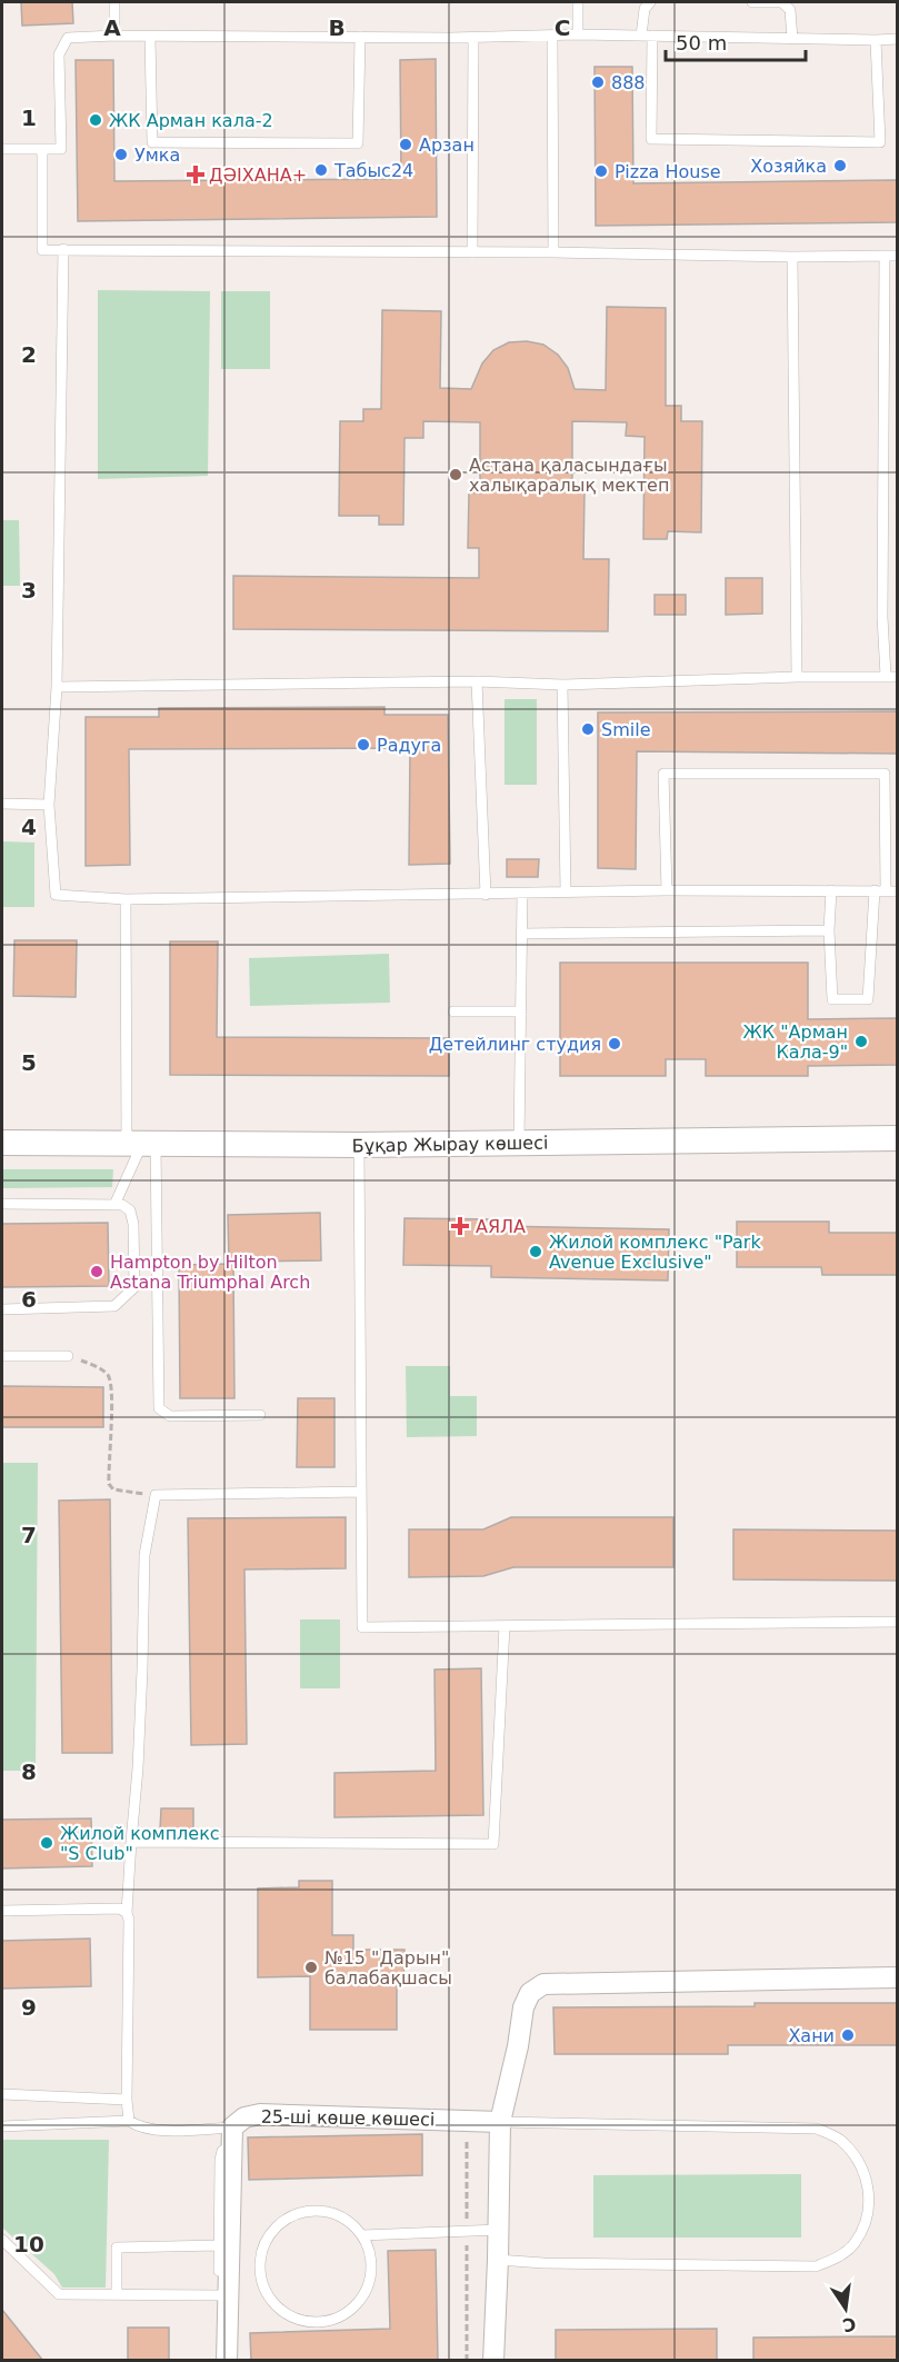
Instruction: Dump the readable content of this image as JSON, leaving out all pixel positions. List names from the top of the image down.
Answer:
{
  "streets": {
    "street": ["Бұқар Жырау көшесі", "25-ші көше көшесі"]
  },
  "places": {
    "other": [
      "888",
      "ЖК Арман кала-2",
      "Арзан",
      "Умка",
      "Хозяйка",
      "Табыс24",
      "Pizza House",
      "Астана қаласындағы халықаралық мектеп",
      "Smile",
      "Радуга",
      "ЖК \"Арман Кала-9\"",
      "Детейлинг студия",
      "Жилой комплекс \"Park Avenue Exclusive\"",
      "Hampton by Hilton Astana Triumphal Arch",
      "Жилой комплекс \"S Club\"",
      "№15 \"Дарын\" балабақшасы",
      "Хани"
    ],
    "health": ["ДӘІХАНА+", "АЯЛА"]
  },
  "scale_bar": "50 m",
  "north": "bottom",
  "grid": {
    "columns": ["A", "B", "C"],
    "rows": [
      "1",
      "2",
      "3",
      "4",
      "5",
      "6",
      "7",
      "8",
      "9",
      "10"
    ]
  }
}
